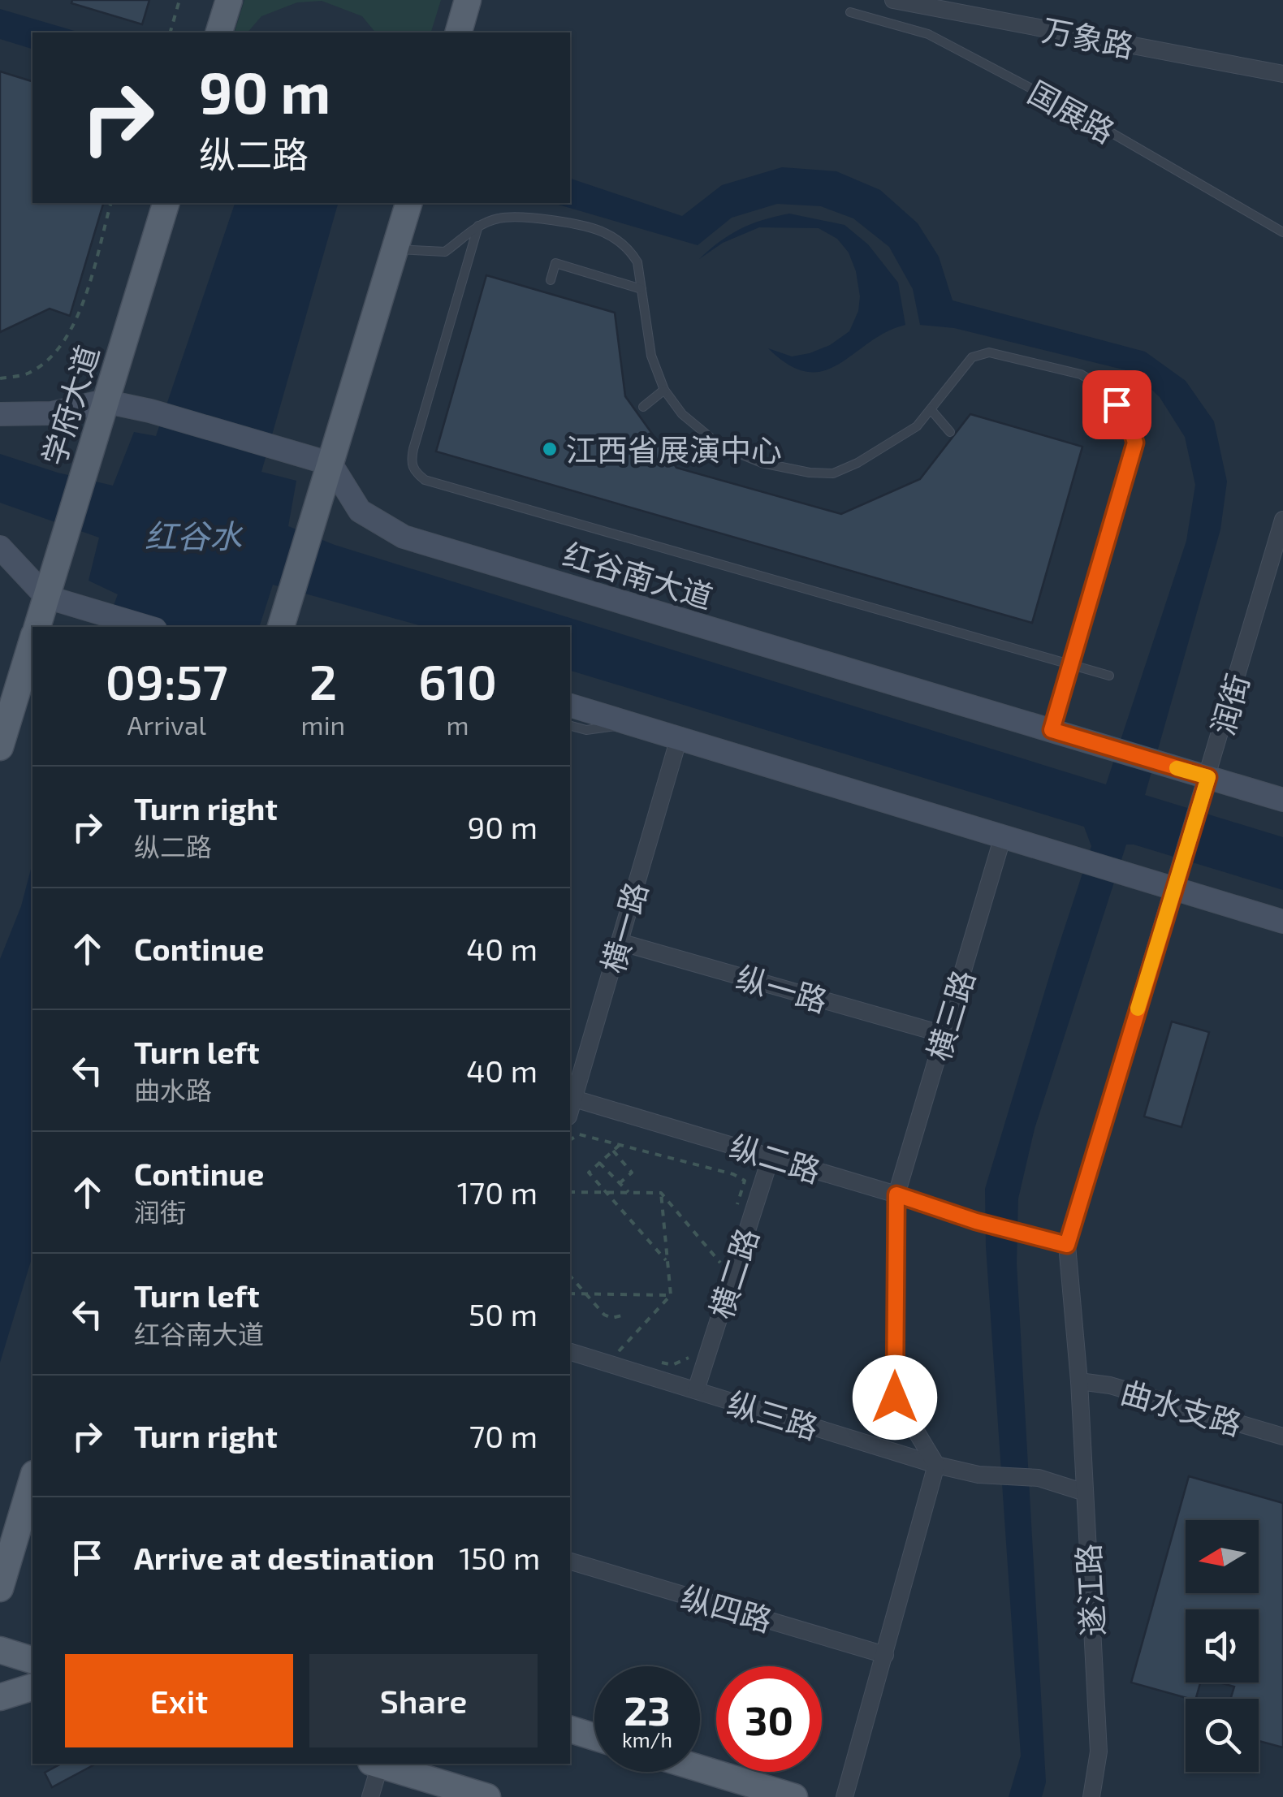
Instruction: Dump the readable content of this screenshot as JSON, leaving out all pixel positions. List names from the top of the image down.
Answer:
{
  "streets": {
    "main road": ["学府大道", "红谷南大道"],
    "street": [
      "万象路",
      "润街",
      "横一路",
      "纵一路",
      "横三路",
      "纵二路",
      "横二路",
      "曲水支路",
      "纵三路",
      "遂江路",
      "纵四路"
    ],
    "lane": ["国展路"]
  },
  "crossings": [
    ["红谷南大道", "润街"],
    ["润街", "纵二路"],
    ["润街", "遂江路"],
    ["横一路", "纵一路"],
    ["横一路", "纵二路"],
    ["纵一路", "横三路"],
    ["横三路", "纵二路"],
    ["横三路", "纵三路"],
    ["纵二路", "横二路"],
    ["纵二路", "遂江路"],
    ["横二路", "纵三路"],
    ["曲水支路", "遂江路"],
    ["纵三路", "遂江路"]
  ],
  "water": ["红谷水"],
  "places": ["江西省展演中心"],
  "north": "left",
  "page": {
    "turn": ["90 m", "纵二路"],
    "eta": [
      "09:57",
      "Arrival",
      "2",
      "min",
      "610",
      "m"
    ],
    "list": [
      {
        "name": "Turn right",
        "note": "纵二路",
        "value": "90 m"
      },
      {
        "name": "Continue",
        "value": "40 m"
      },
      {
        "name": "Turn left",
        "note": "曲水路",
        "value": "40 m"
      },
      {
        "name": "Continue",
        "note": "润街",
        "value": "170 m"
      },
      {
        "name": "Turn left",
        "note": "红谷南大道",
        "value": "50 m"
      },
      {
        "name": "Turn right",
        "value": "70 m"
      },
      {
        "name": "Arrive at destination",
        "value": "150 m"
      }
    ],
    "buttons": ["Exit", "Share"],
    "speed": "23 km/h",
    "limit": "30"
  }
}
